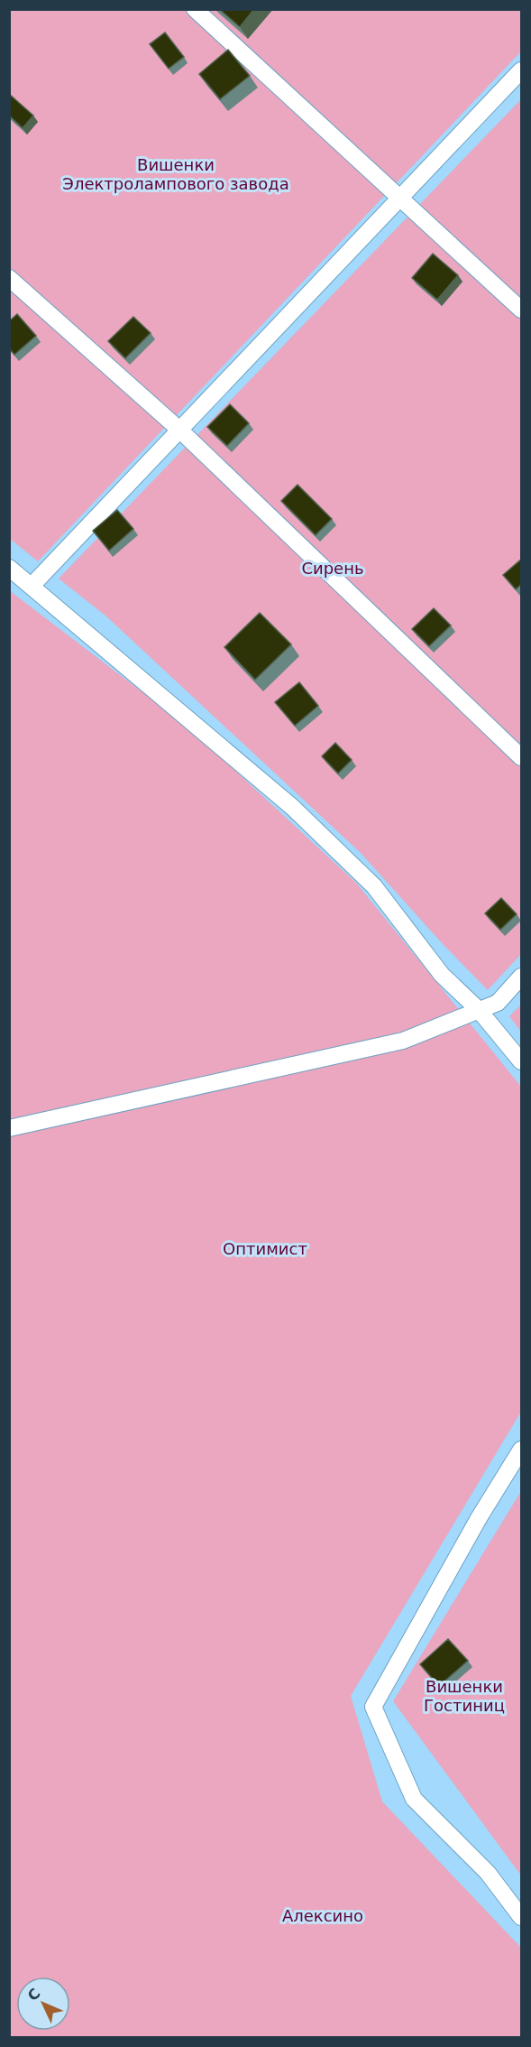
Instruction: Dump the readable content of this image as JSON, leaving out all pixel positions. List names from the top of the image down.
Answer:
{
  "parks": [
    "Вишенки Электролампового завода",
    "Сирень",
    "Оптимист",
    "Вишенки Гостиниц",
    "Алексино"
  ],
  "north": "top left"
}
